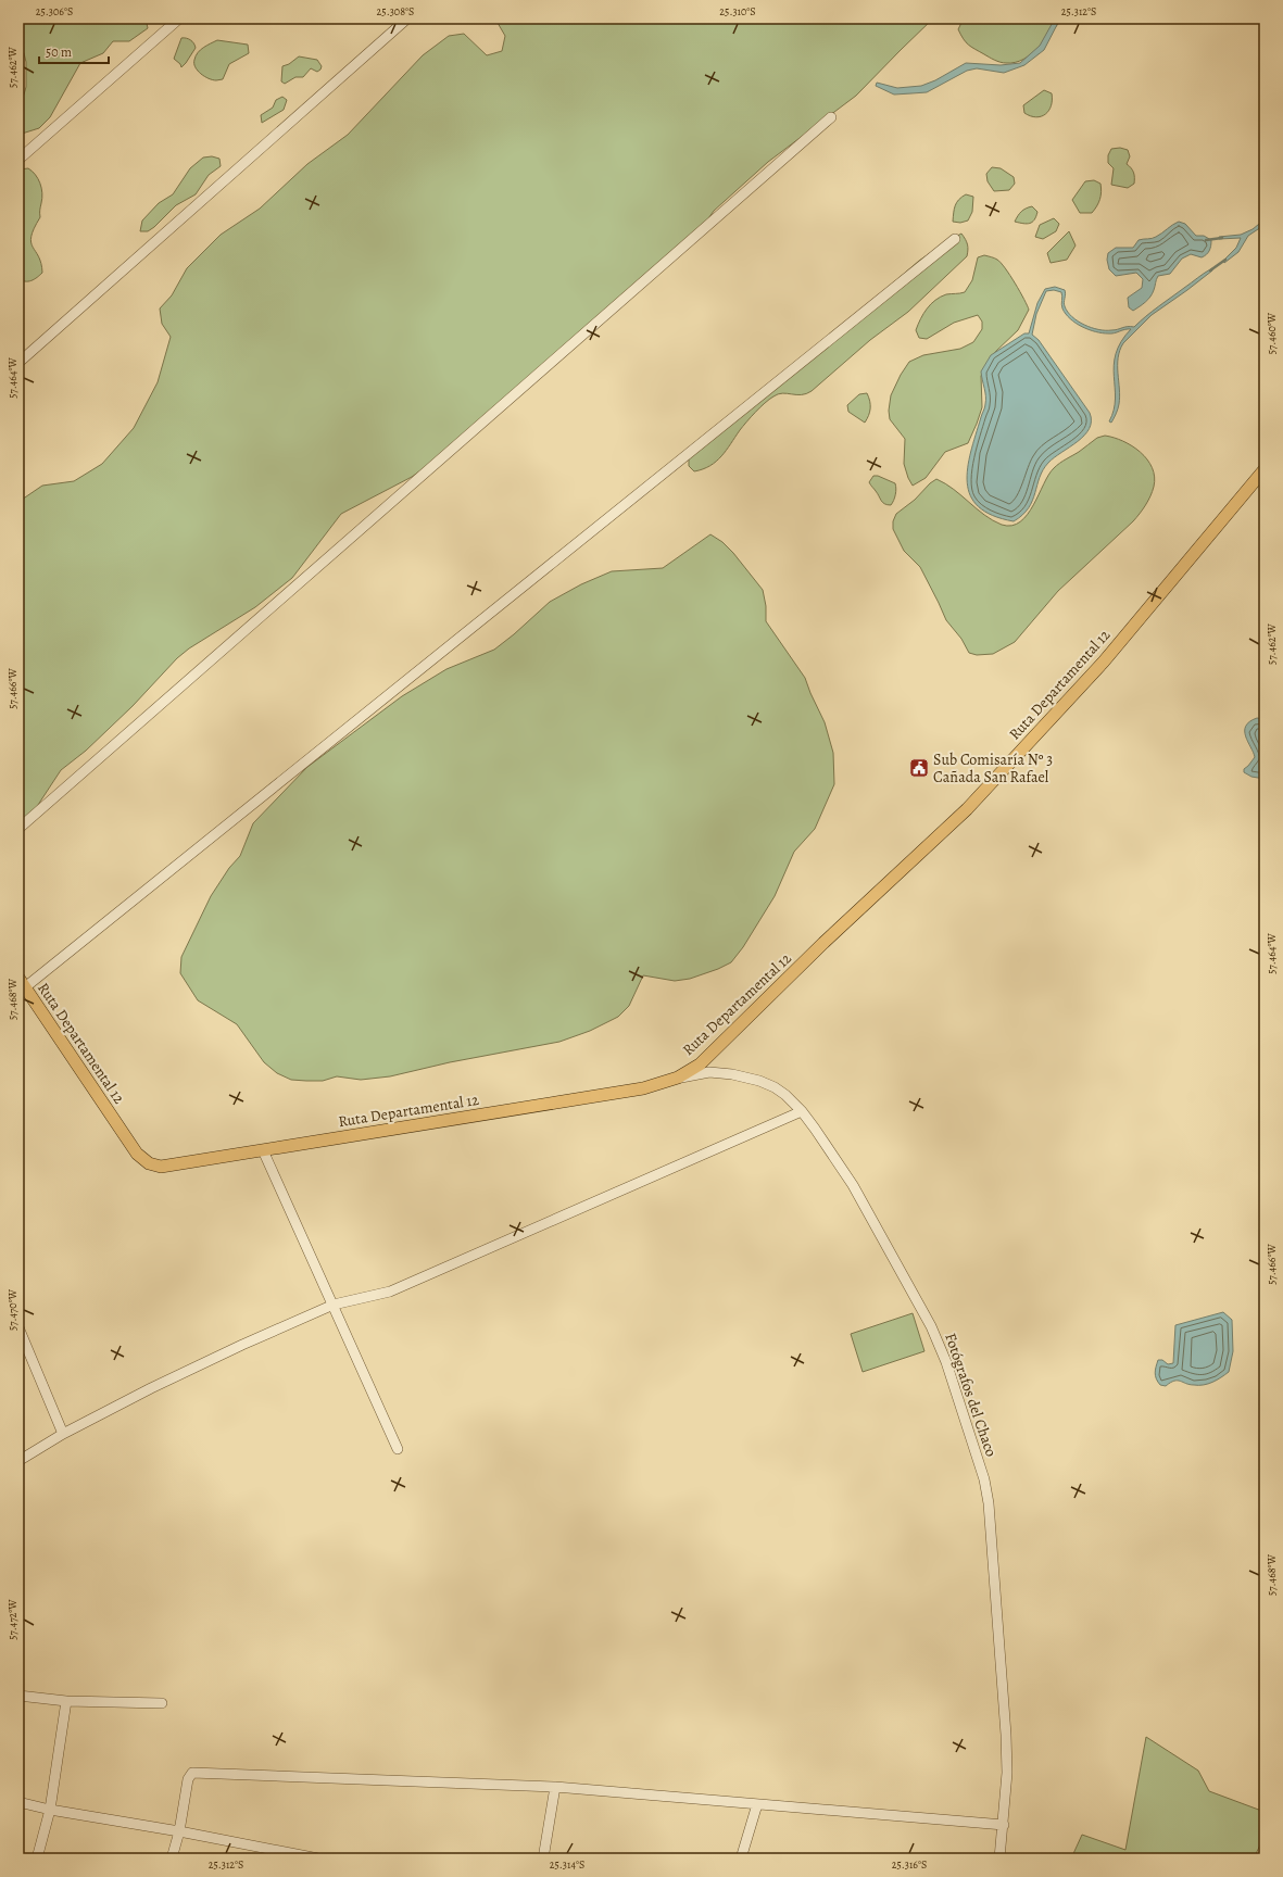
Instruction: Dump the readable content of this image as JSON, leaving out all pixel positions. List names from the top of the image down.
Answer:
{
  "streets": {
    "main road": ["Ruta Departamental 12"],
    "street": ["Fotógrafos del Chaco"]
  },
  "crossings": [
    ["Ruta Departamental 12", "Fotógrafos del Chaco"]
  ],
  "places": {
    "public building": ["Sub Comisaría Nº 3 Cañada San Rafael"]
  },
  "scale_bar": "50 m",
  "coordinates": [
    "25.306°S",
    "25.308°S",
    "25.310°S",
    "25.312°S",
    "57.462°W",
    "57.460°W",
    "57.464°W",
    "57.466°W",
    "57.468°W",
    "57.470°W",
    "57.472°W",
    "25.314°S",
    "25.316°S"
  ]
}
